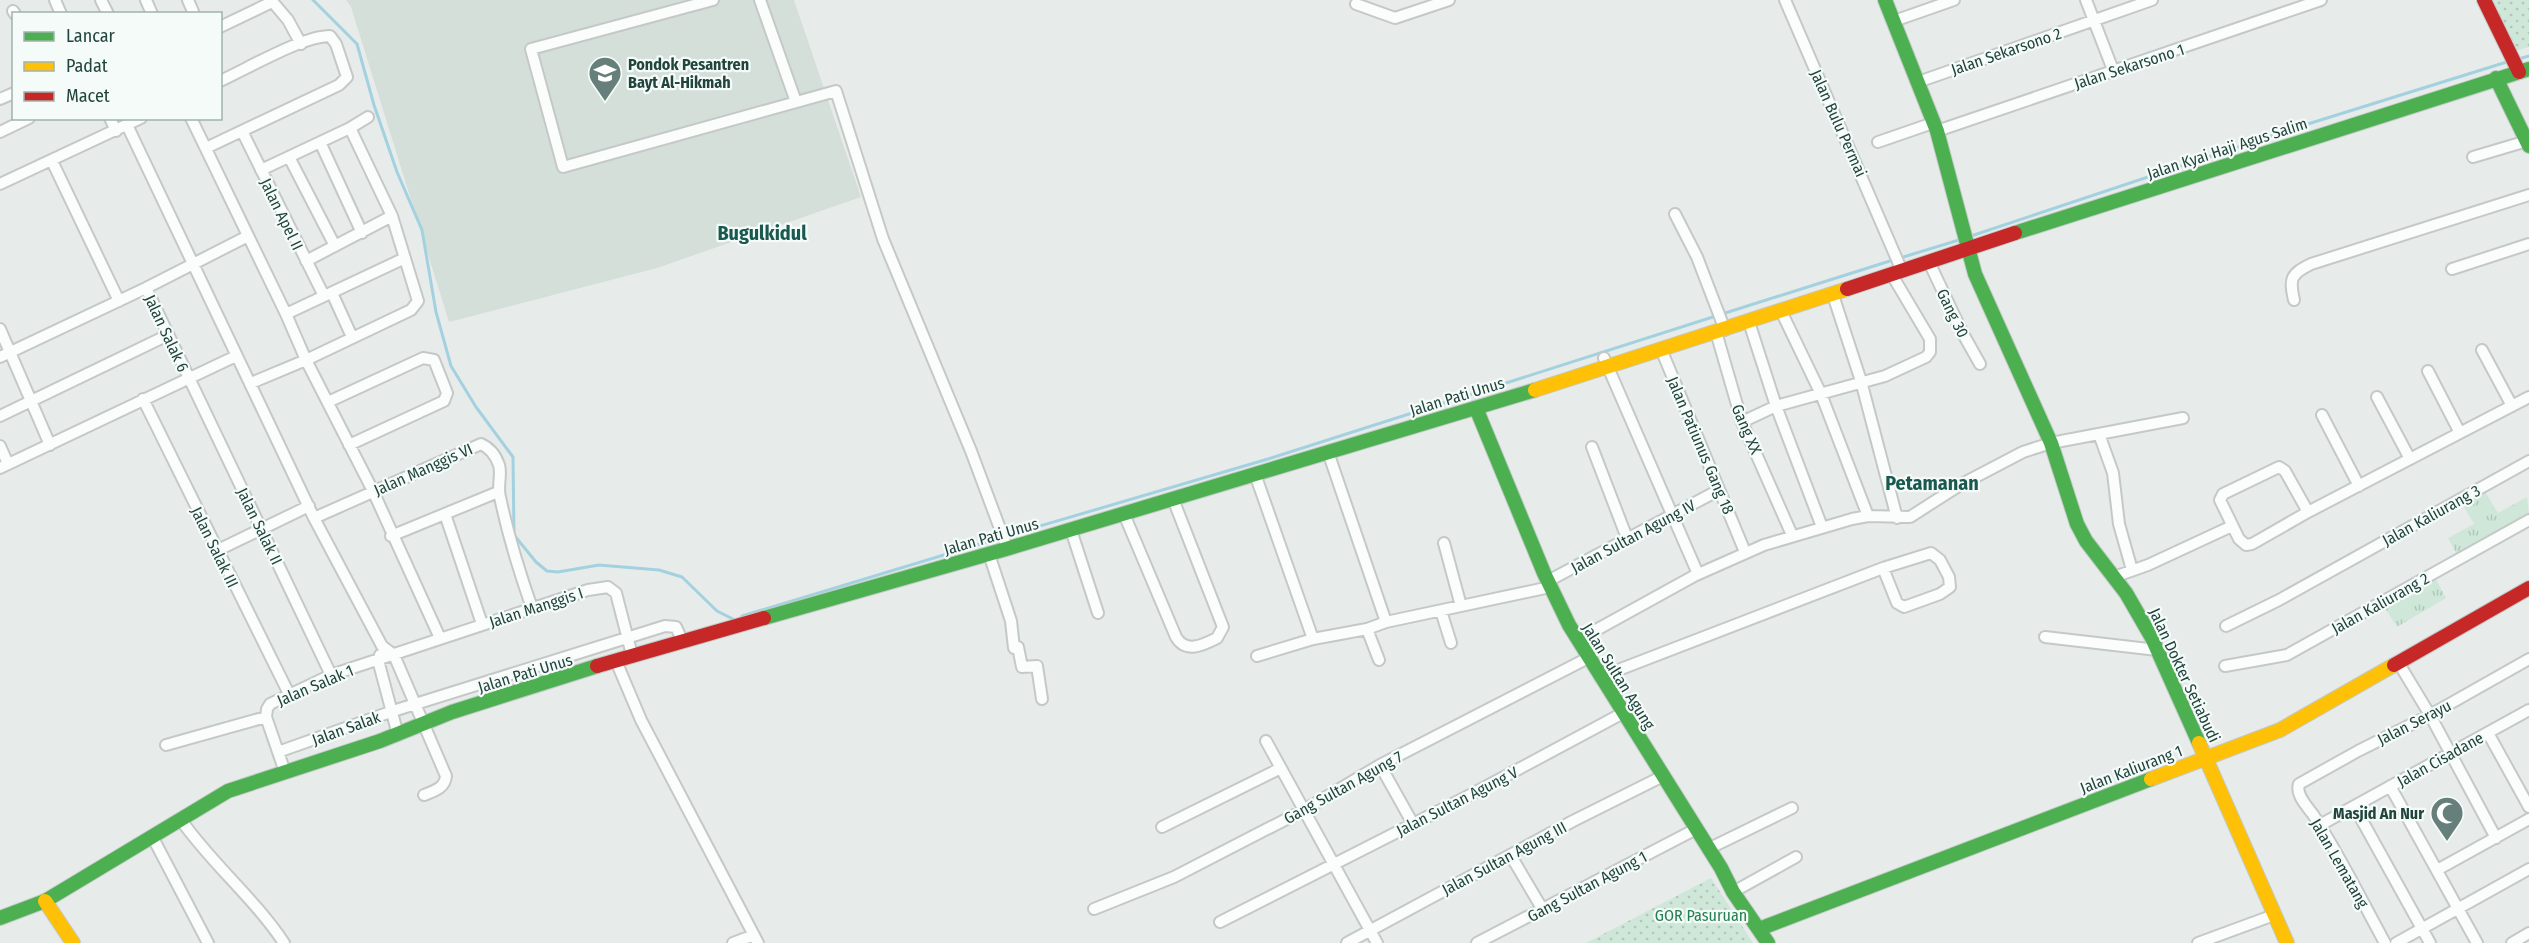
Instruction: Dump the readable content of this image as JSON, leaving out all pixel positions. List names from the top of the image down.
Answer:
{
  "streets": {
    "main road": [
      "Jalan Kyai Haji Agus Salim",
      "Jalan Pati Unus",
      "Jalan Dokter Setiabudi",
      "Jalan Sultan Agung",
      "Jalan Kaliurang 1"
    ],
    "street": [
      "Jalan Sekarsono 2",
      "Jalan Sekarsono 1",
      "Jalan Bulu Permai",
      "Jalan Apel II",
      "Gang 30",
      "Jalan Salak 6",
      "Gang XX",
      "Jalan Patiunus Gang 18",
      "Jalan Manggis VI",
      "Jalan Kaliurang 3",
      "Jalan Salak II",
      "Jalan Sultan Agung IV",
      "Jalan Salak III",
      "Jalan Kaliurang 2",
      "Jalan Manggis I",
      "Jalan Salak 1",
      "Jalan Serayu",
      "Jalan Salak",
      "Jalan Cisadane",
      "Gang Sultan Agung 7",
      "Jalan Sultan Agung V",
      "Jalan Sultan Agung III",
      "Jalan Lematang",
      "Gang Sultan Agung 1"
    ]
  },
  "crossings": [
    ["Jalan Sekarsono 2", "Jalan Dokter Setiabudi"],
    ["Jalan Sekarsono 1", "Jalan Dokter Setiabudi"],
    ["Jalan Bulu Permai", "Jalan Pati Unus"],
    ["Jalan Kyai Haji Agus Salim", "Jalan Pati Unus"],
    ["Jalan Kyai Haji Agus Salim", "Jalan Dokter Setiabudi"],
    ["Gang 30", "Jalan Pati Unus"],
    ["Jalan Salak 6", "Jalan Salak II"],
    ["Jalan Pati Unus", "Gang XX"],
    ["Jalan Pati Unus", "Jalan Patiunus Gang 18"],
    ["Jalan Pati Unus", "Jalan Manggis I"],
    ["Jalan Pati Unus", "Jalan Dokter Setiabudi"],
    ["Jalan Pati Unus", "Jalan Sultan Agung"],
    ["Jalan Pati Unus", "Jalan Salak 1"],
    ["Jalan Pati Unus", "Jalan Salak"],
    ["Jalan Patiunus Gang 18", "Jalan Sultan Agung IV"],
    ["Jalan Salak II", "Jalan Salak 1"],
    ["Jalan Sultan Agung IV", "Jalan Sultan Agung"],
    ["Jalan Salak III", "Jalan Salak 1"],
    ["Jalan Manggis I", "Jalan Salak 1"],
    ["Jalan Manggis I", "Jalan Salak"],
    ["Jalan Dokter Setiabudi", "Jalan Kaliurang 1"],
    ["Jalan Sultan Agung", "Jalan Kaliurang 1"],
    ["Jalan Sultan Agung", "Gang Sultan Agung 7"],
    ["Jalan Sultan Agung", "Jalan Sultan Agung V"],
    ["Jalan Sultan Agung", "Jalan Sultan Agung III"],
    ["Jalan Sultan Agung", "Gang Sultan Agung 1"],
    ["Jalan Salak 1", "Jalan Salak"],
    ["Jalan Serayu", "Jalan Lematang"],
    ["Jalan Cisadane", "Jalan Lematang"]
  ],
  "districts": ["Bugulkidul", "Petamanan"],
  "parks": ["GOR Pasuruan"],
  "places": {
    "school or university": ["Pondok Pesantren Bayt Al-Hikmah"],
    "mosque": ["Masjid An Nur"]
  },
  "legend": ["Lancar", "Padat", "Macet"]
}
